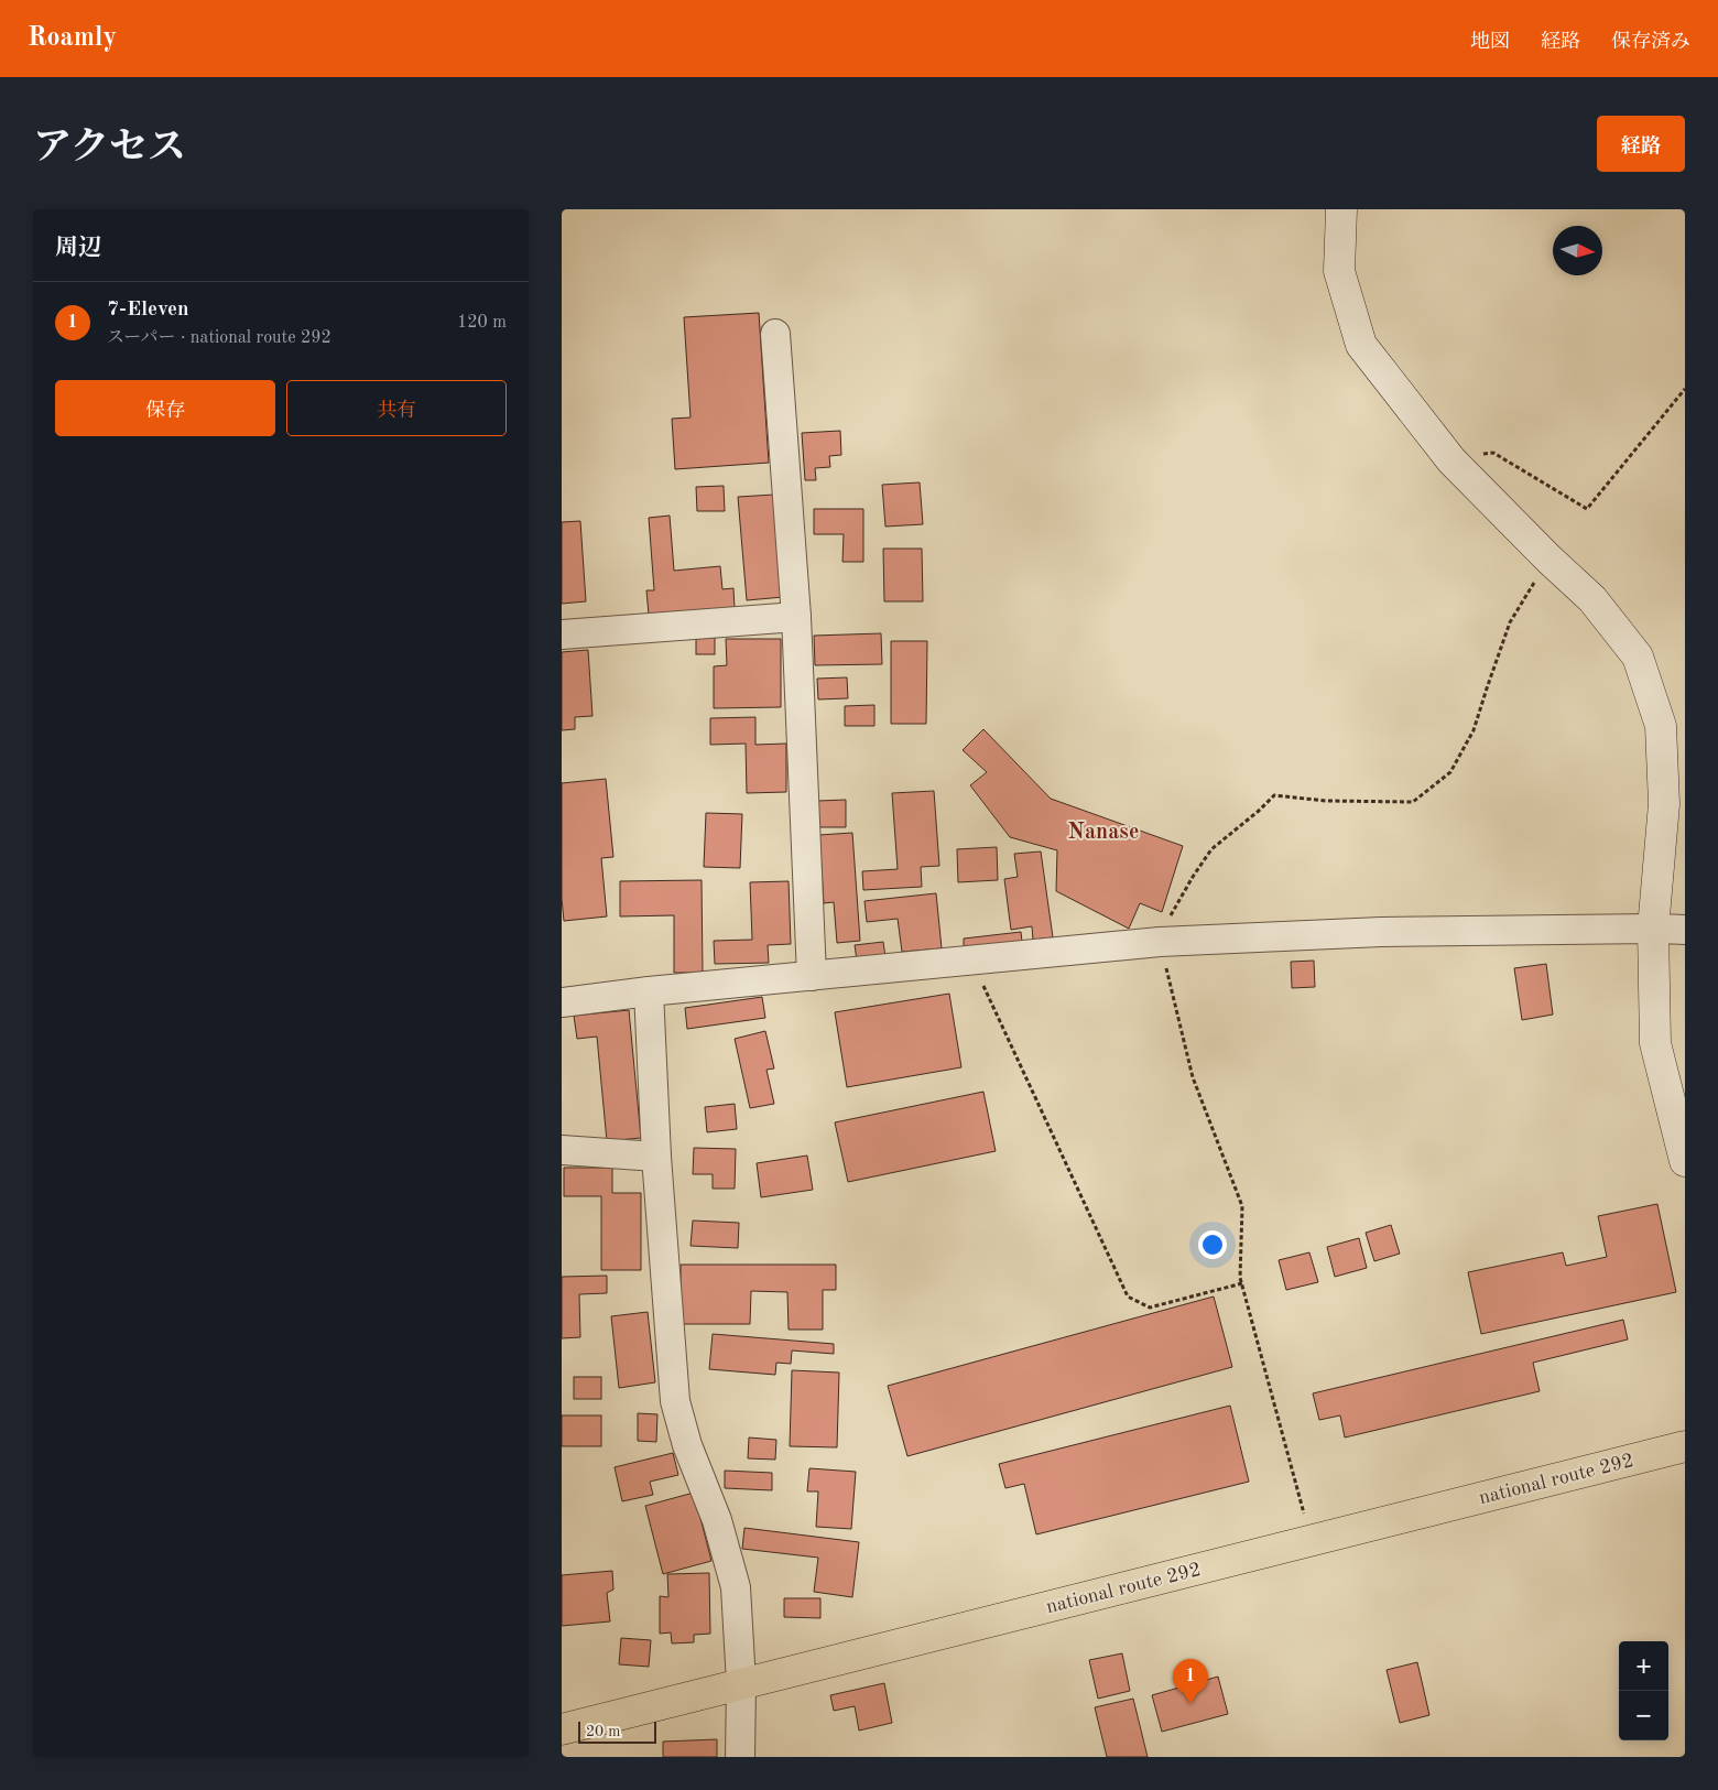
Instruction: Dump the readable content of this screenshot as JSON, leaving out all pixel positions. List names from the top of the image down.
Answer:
{
  "streets": {
    "highway": ["national route 292"]
  },
  "districts": ["Nanase"],
  "scale_bar": "20 m",
  "north": "right",
  "page": {
    "header": "Roamly",
    "nav": ["地図", "経路", "保存済み"],
    "title": "アクセス",
    "buttons": [
      "経路",
      ["保存", "共有"]
    ],
    "heading": "周辺",
    "list": [
      {
        "mark": "1",
        "name": "7-Eleven",
        "note": "スーパー · national route 292",
        "value": "120 m"
      }
    ],
    "map_buttons": ["+", "−"],
    "pins": "1",
    "scale": "20 m"
  }
}
